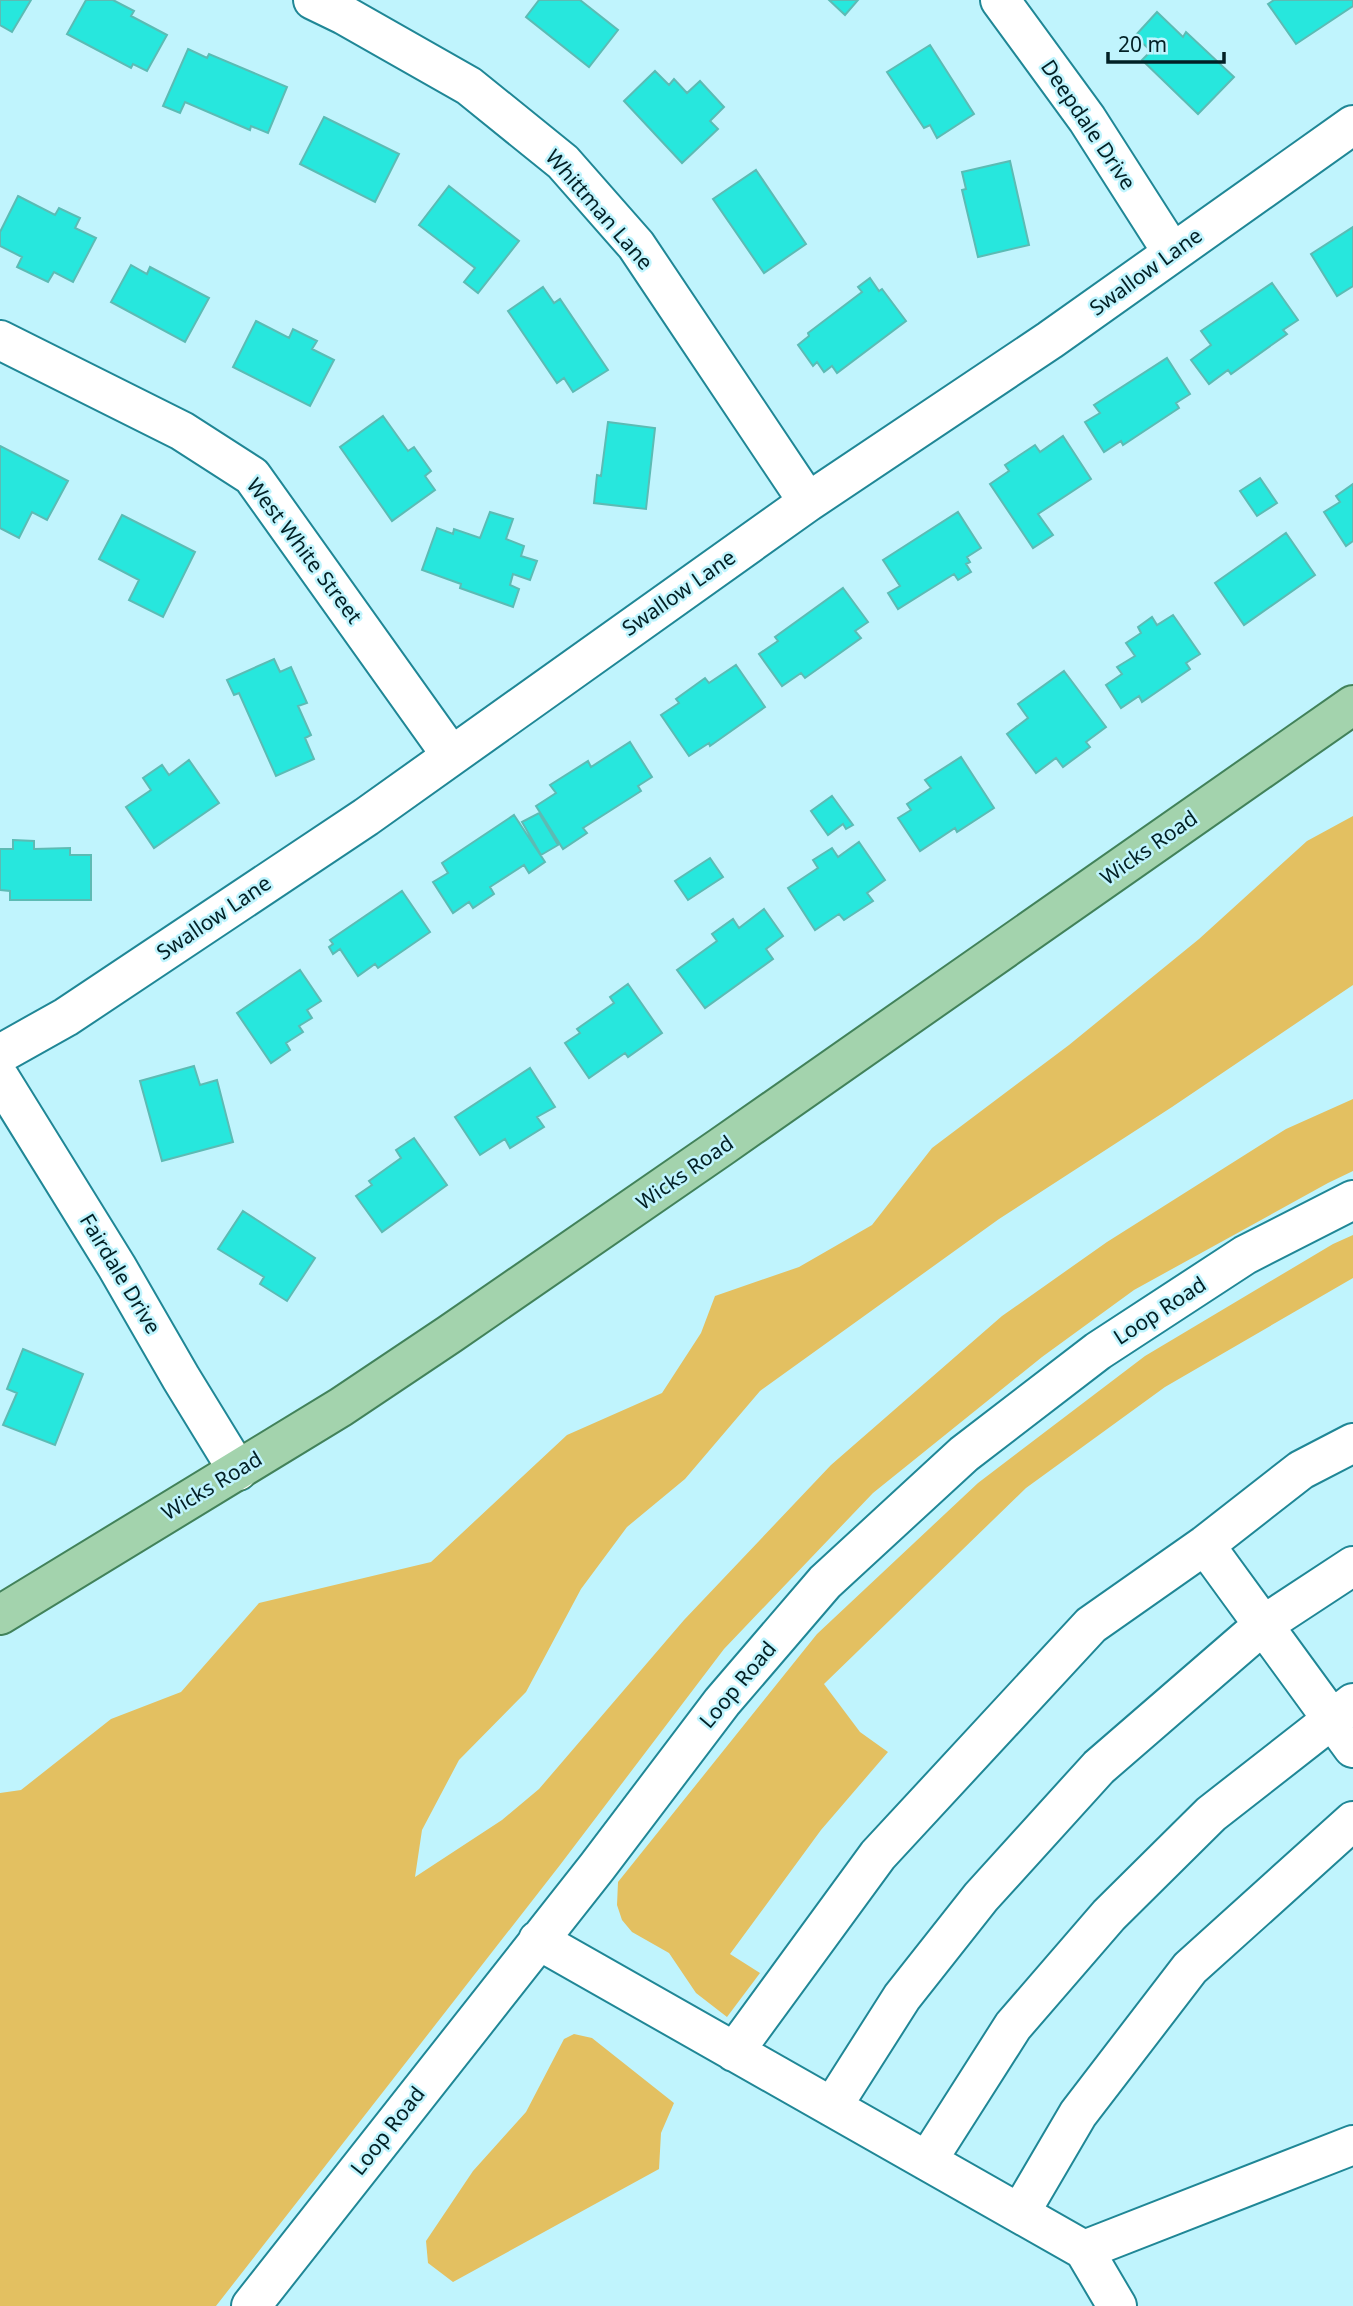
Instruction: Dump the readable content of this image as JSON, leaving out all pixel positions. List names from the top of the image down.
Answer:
{
  "streets": {
    "main road": ["Wicks Road"],
    "street": [
      "Deepdale Drive",
      "Whittman Lane",
      "Swallow Lane",
      "West White Street",
      "Fairdale Drive",
      "Loop Road"
    ]
  },
  "crossings": [
    ["Deepdale Drive", "Swallow Lane"],
    ["Whittman Lane", "Swallow Lane"],
    ["Swallow Lane", "West White Street"],
    ["Wicks Road", "Fairdale Drive"]
  ],
  "scale_bar": "20 m"
}
